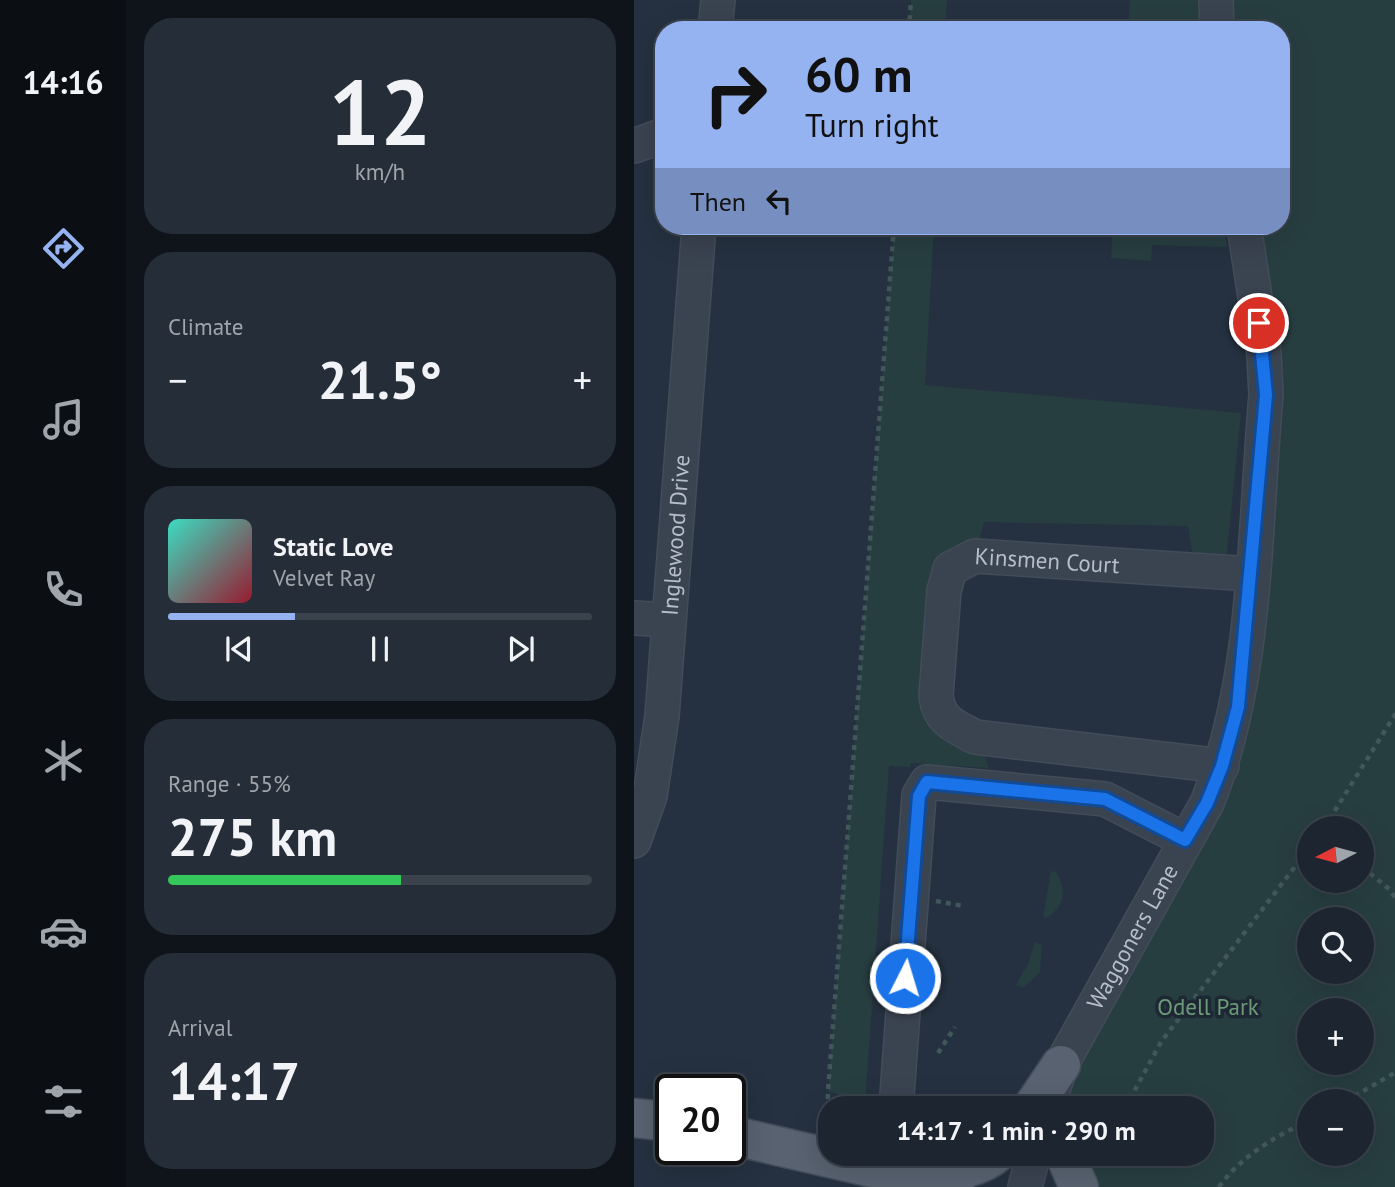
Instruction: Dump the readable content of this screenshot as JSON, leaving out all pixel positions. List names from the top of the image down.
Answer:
{
  "streets": {
    "street": ["Inglewood Drive", "Kinsmen Court", "Waggoners Lane"]
  },
  "crossings": [
    ["Kinsmen Court", "Waggoners Lane"]
  ],
  "parks": ["Odell Park"],
  "north": "left",
  "page": {
    "tabs": "14:16",
    "tile": [
      ["12", "km/h"],
      "Climate",
      ["Range · 55%", "275 km"],
      ["Arrival", "14:17"]
    ],
    "turn": ["60 m", "Turn right"],
    "then": "Then",
    "heat": ["−", "21.5°", "+"],
    "song": ["Static Love", "Velvet Ray"],
    "map_buttons": ["+", "−"],
    "limit": "20",
    "trip": "14:17 · 1 min · 290 m"
  }
}
